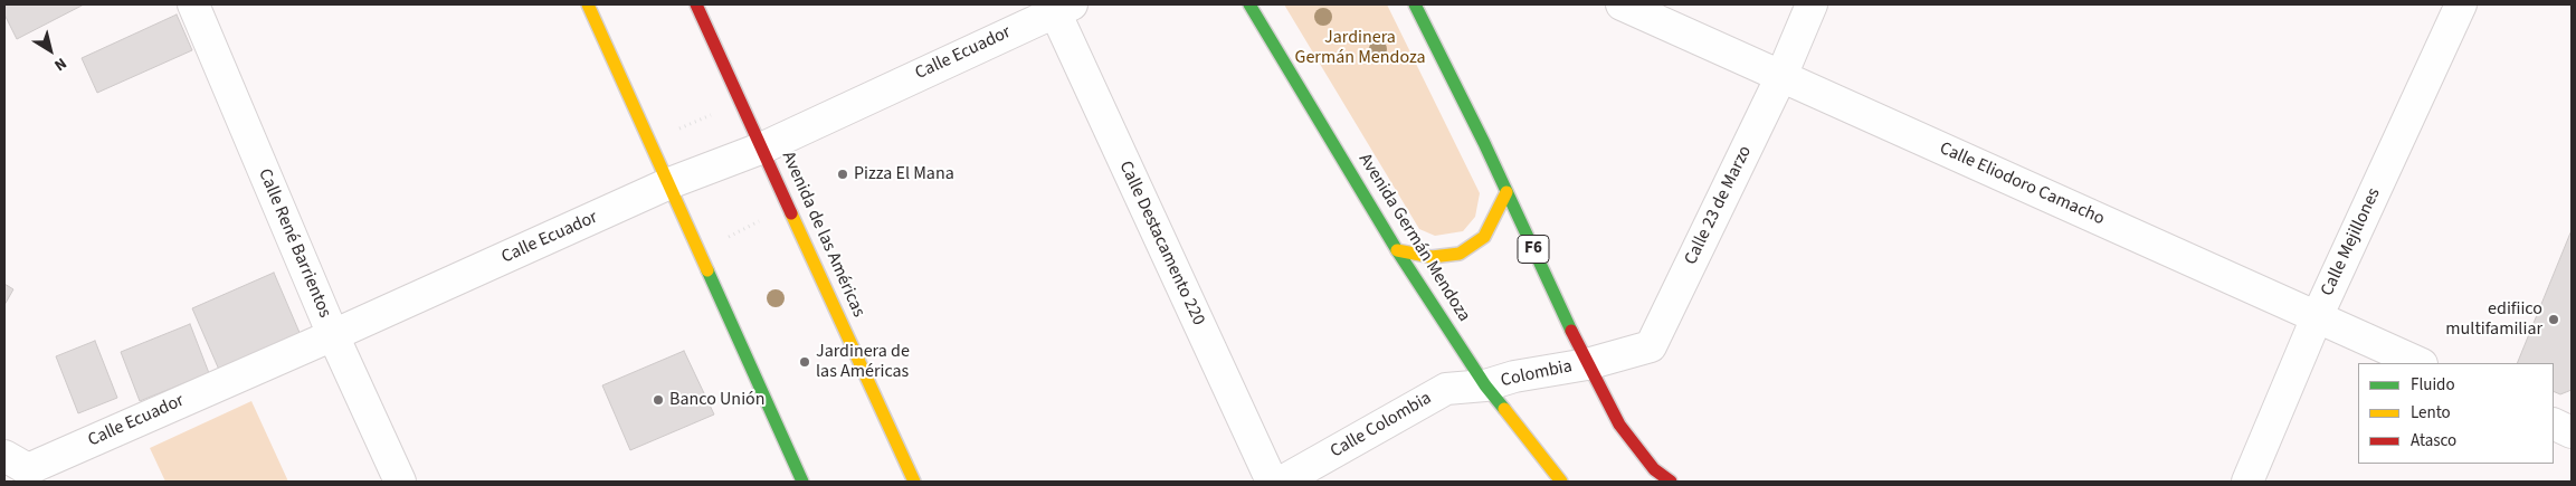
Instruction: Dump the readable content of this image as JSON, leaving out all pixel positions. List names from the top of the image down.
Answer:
{
  "streets": {
    "main road": ["Avenida de las Américas", "Avenida Germán Mendoza", "F6"],
    "street": [
      "Calle Ecuador",
      "Calle Eliodoro Camacho",
      "Calle 23 de Marzo",
      "Calle Mejillones",
      "Calle René Barrientos",
      "Calle Destacamento 220",
      "Colombia",
      "Calle Colombia"
    ]
  },
  "crossings": [
    ["Calle Ecuador", "Avenida de las Américas"],
    ["Calle Ecuador", "Calle René Barrientos"],
    ["Calle Ecuador", "Calle Destacamento 220"],
    ["Calle Eliodoro Camacho", "Calle 23 de Marzo"],
    ["Calle Eliodoro Camacho", "Calle Mejillones"],
    ["Calle 23 de Marzo", "F6"],
    ["Calle 23 de Marzo", "Colombia"],
    ["Avenida Germán Mendoza", "Colombia"],
    ["Avenida Germán Mendoza", "Calle Colombia"],
    ["F6", "Colombia"],
    ["Colombia", "Calle Colombia"]
  ],
  "parks": ["Jardinera Germán Mendoza"],
  "places": [
    "Pizza El Mana",
    "edifiico multifamiliar",
    "Jardinera de las Américas",
    "Banco Unión"
  ],
  "legend": ["Fluido", "Lento", "Atasco"],
  "north": "bottom right"
}
